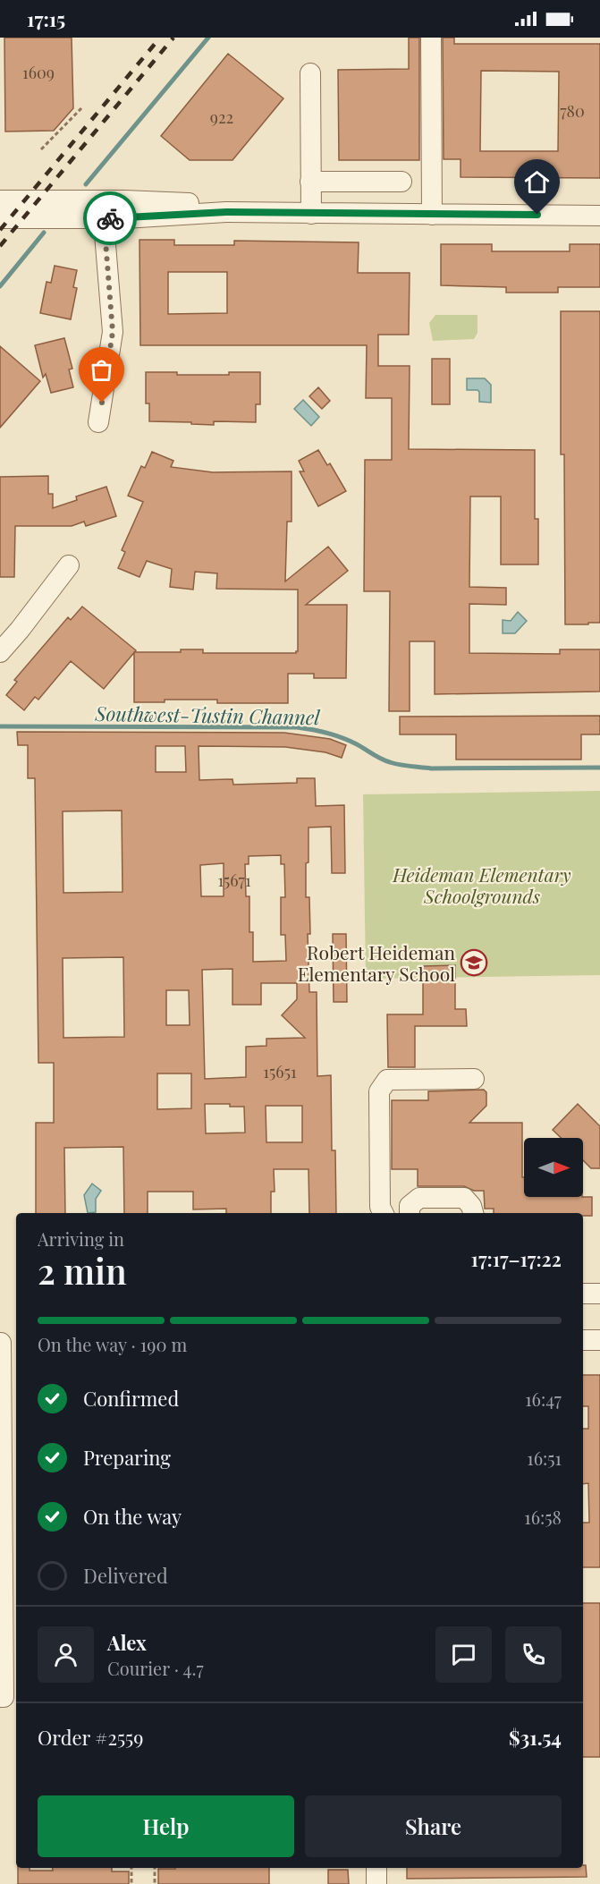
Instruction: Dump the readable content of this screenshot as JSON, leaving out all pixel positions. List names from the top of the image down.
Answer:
{
  "water": ["Southwest-Tustin Channel"],
  "parks": ["Heideman Elementary Schoolgrounds"],
  "places": {
    "school or university": ["Robert Heideman Elementary School"]
  },
  "house_numbers": [
    "1609",
    "780",
    "922",
    "15671",
    "15651"
  ],
  "north": "right",
  "page": {
    "status": "17:15",
    "heading": ["2 min", "Arriving in", "17:17–17:22"],
    "panel": [
      "Alex",
      "Courier · 4.7",
      "Order #2559",
      "$31.54"
    ],
    "bar": "On the way · 190 m",
    "list": [
      ["Confirmed", "16:47"],
      ["Preparing", "16:51"],
      ["On the way", "16:58"],
      "Delivered"
    ],
    "buttons": ["Help", "Share"]
  }
}
